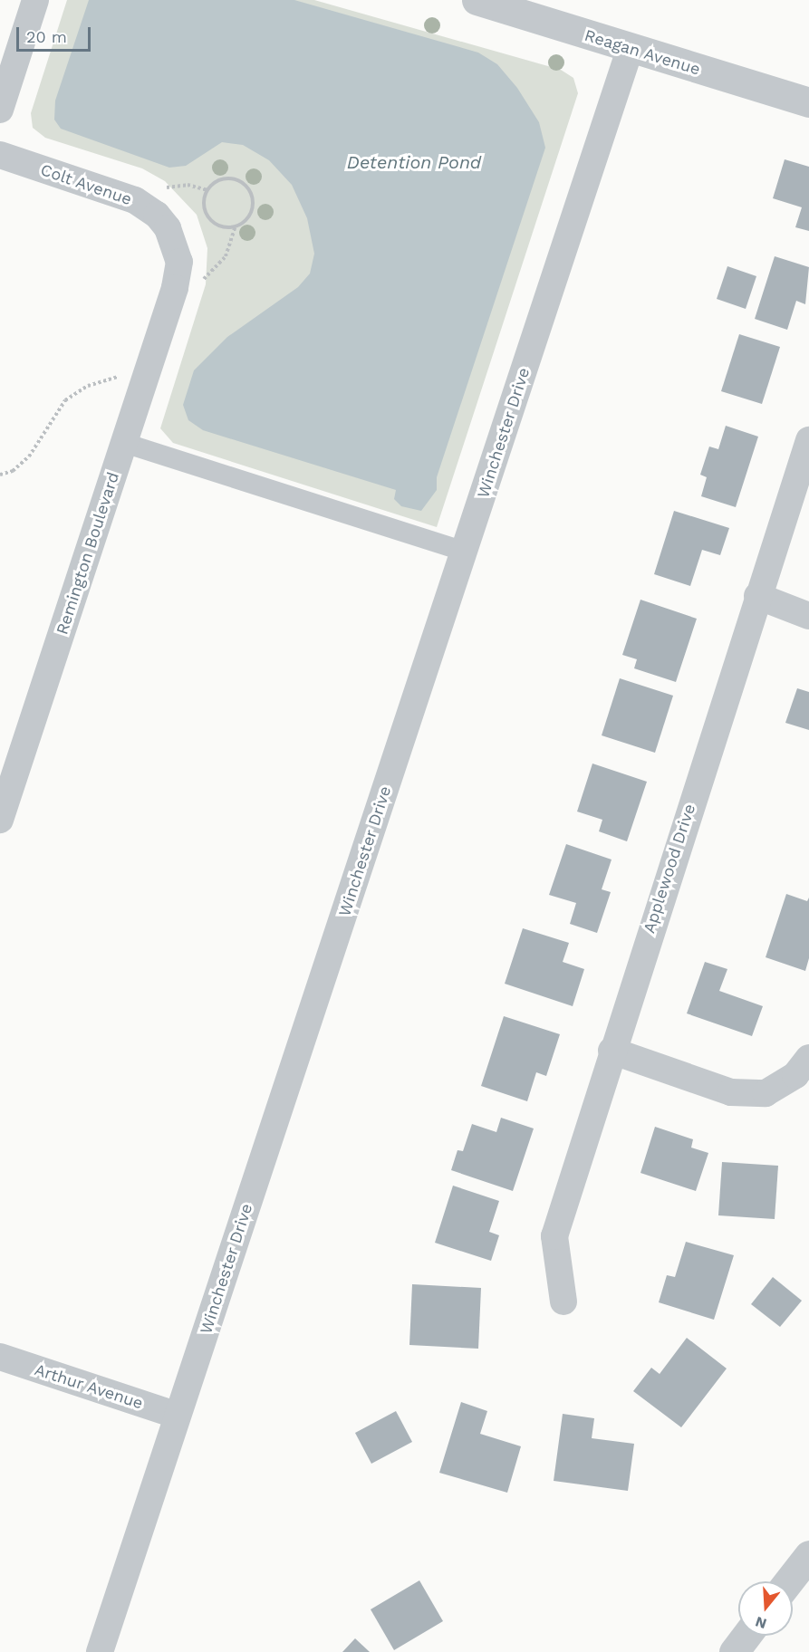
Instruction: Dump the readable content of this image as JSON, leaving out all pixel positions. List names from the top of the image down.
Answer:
{
  "streets": {
    "street": [
      "Reagan Avenue",
      "Colt Avenue",
      "Winchester Drive",
      "Remington Boulevard",
      "Applewood Drive",
      "Arthur Avenue"
    ]
  },
  "crossings": [
    ["Reagan Avenue", "Winchester Drive"],
    ["Colt Avenue", "Remington Boulevard"],
    ["Winchester Drive", "Arthur Avenue"]
  ],
  "water": ["Detention Pond"],
  "scale_bar": "20 m",
  "north": "bottom"
}
